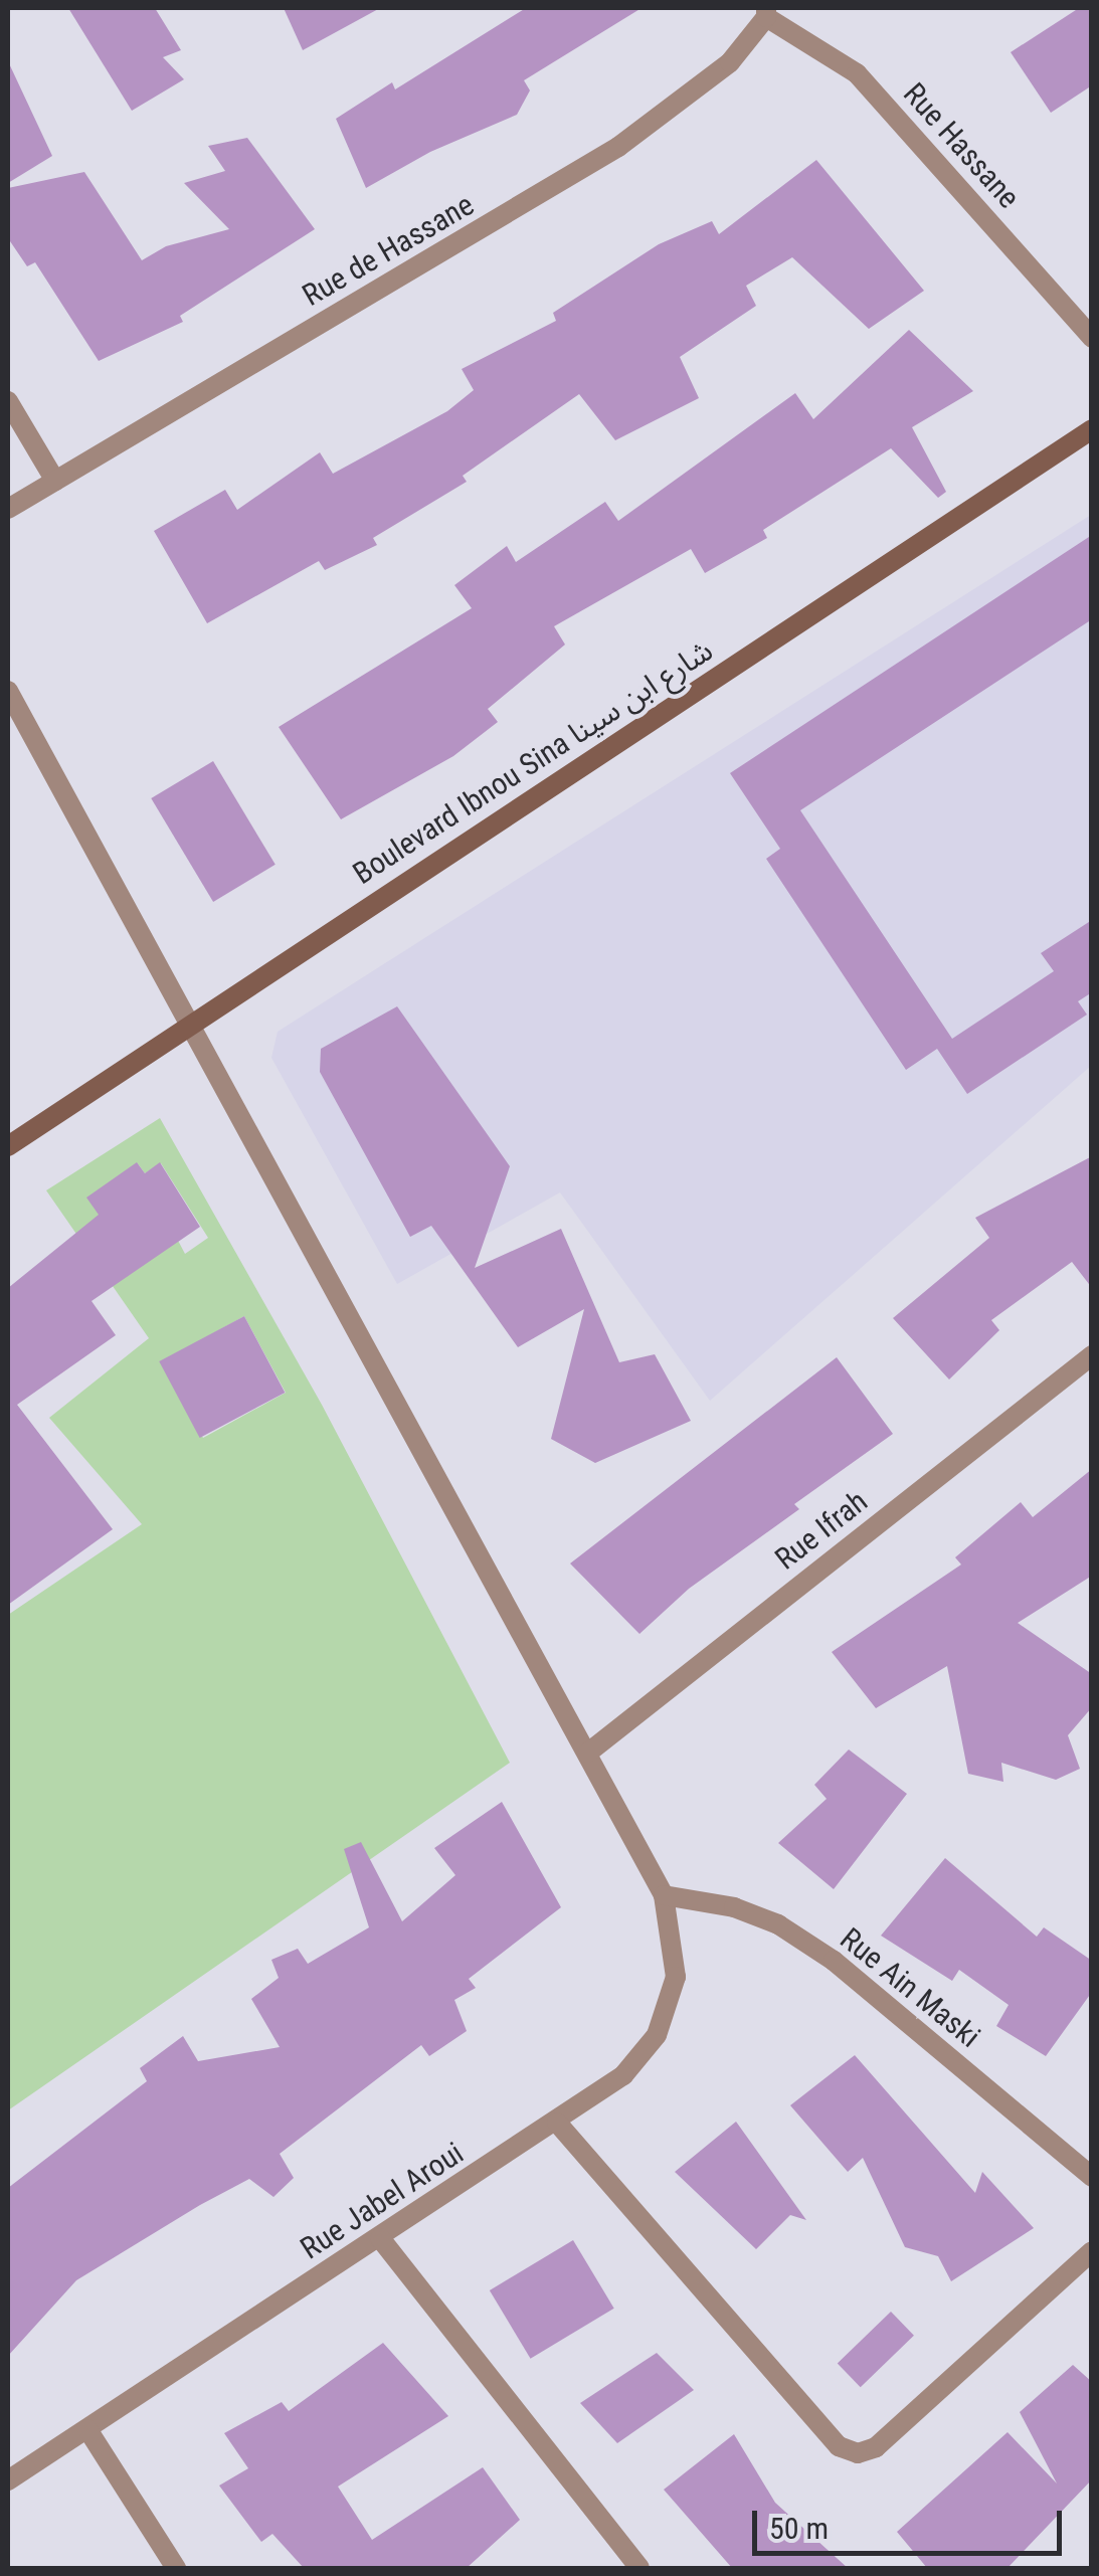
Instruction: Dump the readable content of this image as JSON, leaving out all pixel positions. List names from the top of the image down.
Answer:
{
  "streets": {
    "main road": ["Boulevard Ibnou Sina شارع ابن سينا"],
    "street": [
      "Rue Hassane",
      "Rue de Hassane",
      "Rue Ifrah",
      "Rue Ain Maski",
      "Rue Jabel Aroui"
    ]
  },
  "crossings": [
    ["Rue Hassane", "Rue de Hassane"],
    ["Boulevard Ibnou Sina شارع ابن سينا", "Rue Jabel Aroui"],
    ["Rue Ifrah", "Rue Jabel Aroui"],
    ["Rue Ain Maski", "Rue Jabel Aroui"]
  ],
  "scale_bar": "50 m"
}
